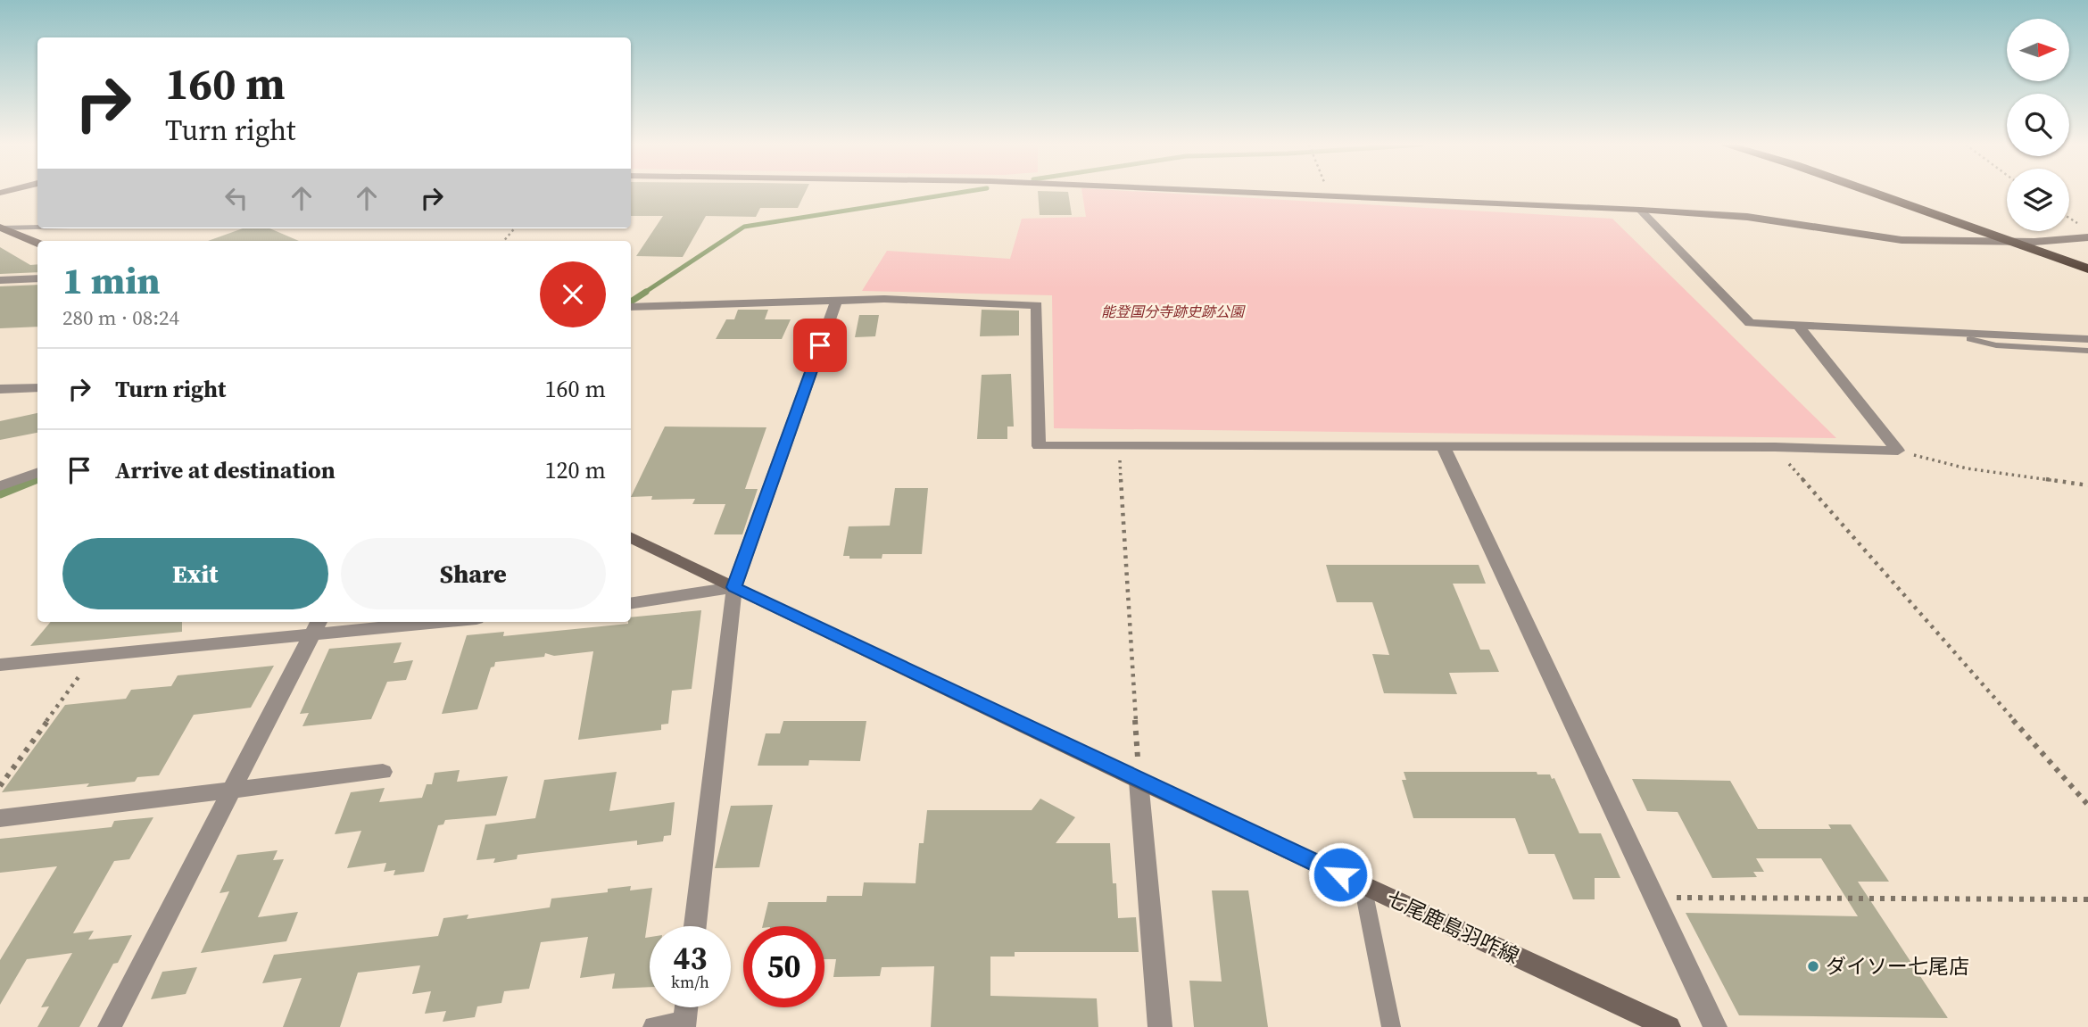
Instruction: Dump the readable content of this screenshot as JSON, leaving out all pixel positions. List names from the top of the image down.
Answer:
{
  "streets": {
    "street": ["七尾鹿島羽咋線"]
  },
  "parks": ["能登国分寺跡史跡公園"],
  "places": ["ダイソー七尾店"],
  "north": "right",
  "page": {
    "turn": ["160 m", "Turn right"],
    "heading": ["1 min", "280 m · 08:24"],
    "list": [
      {
        "name": "Turn right",
        "value": "160 m"
      },
      {
        "name": "Arrive at destination",
        "value": "120 m"
      }
    ],
    "buttons": ["Exit", "Share"],
    "speed": "43 km/h",
    "limit": "50"
  }
}
